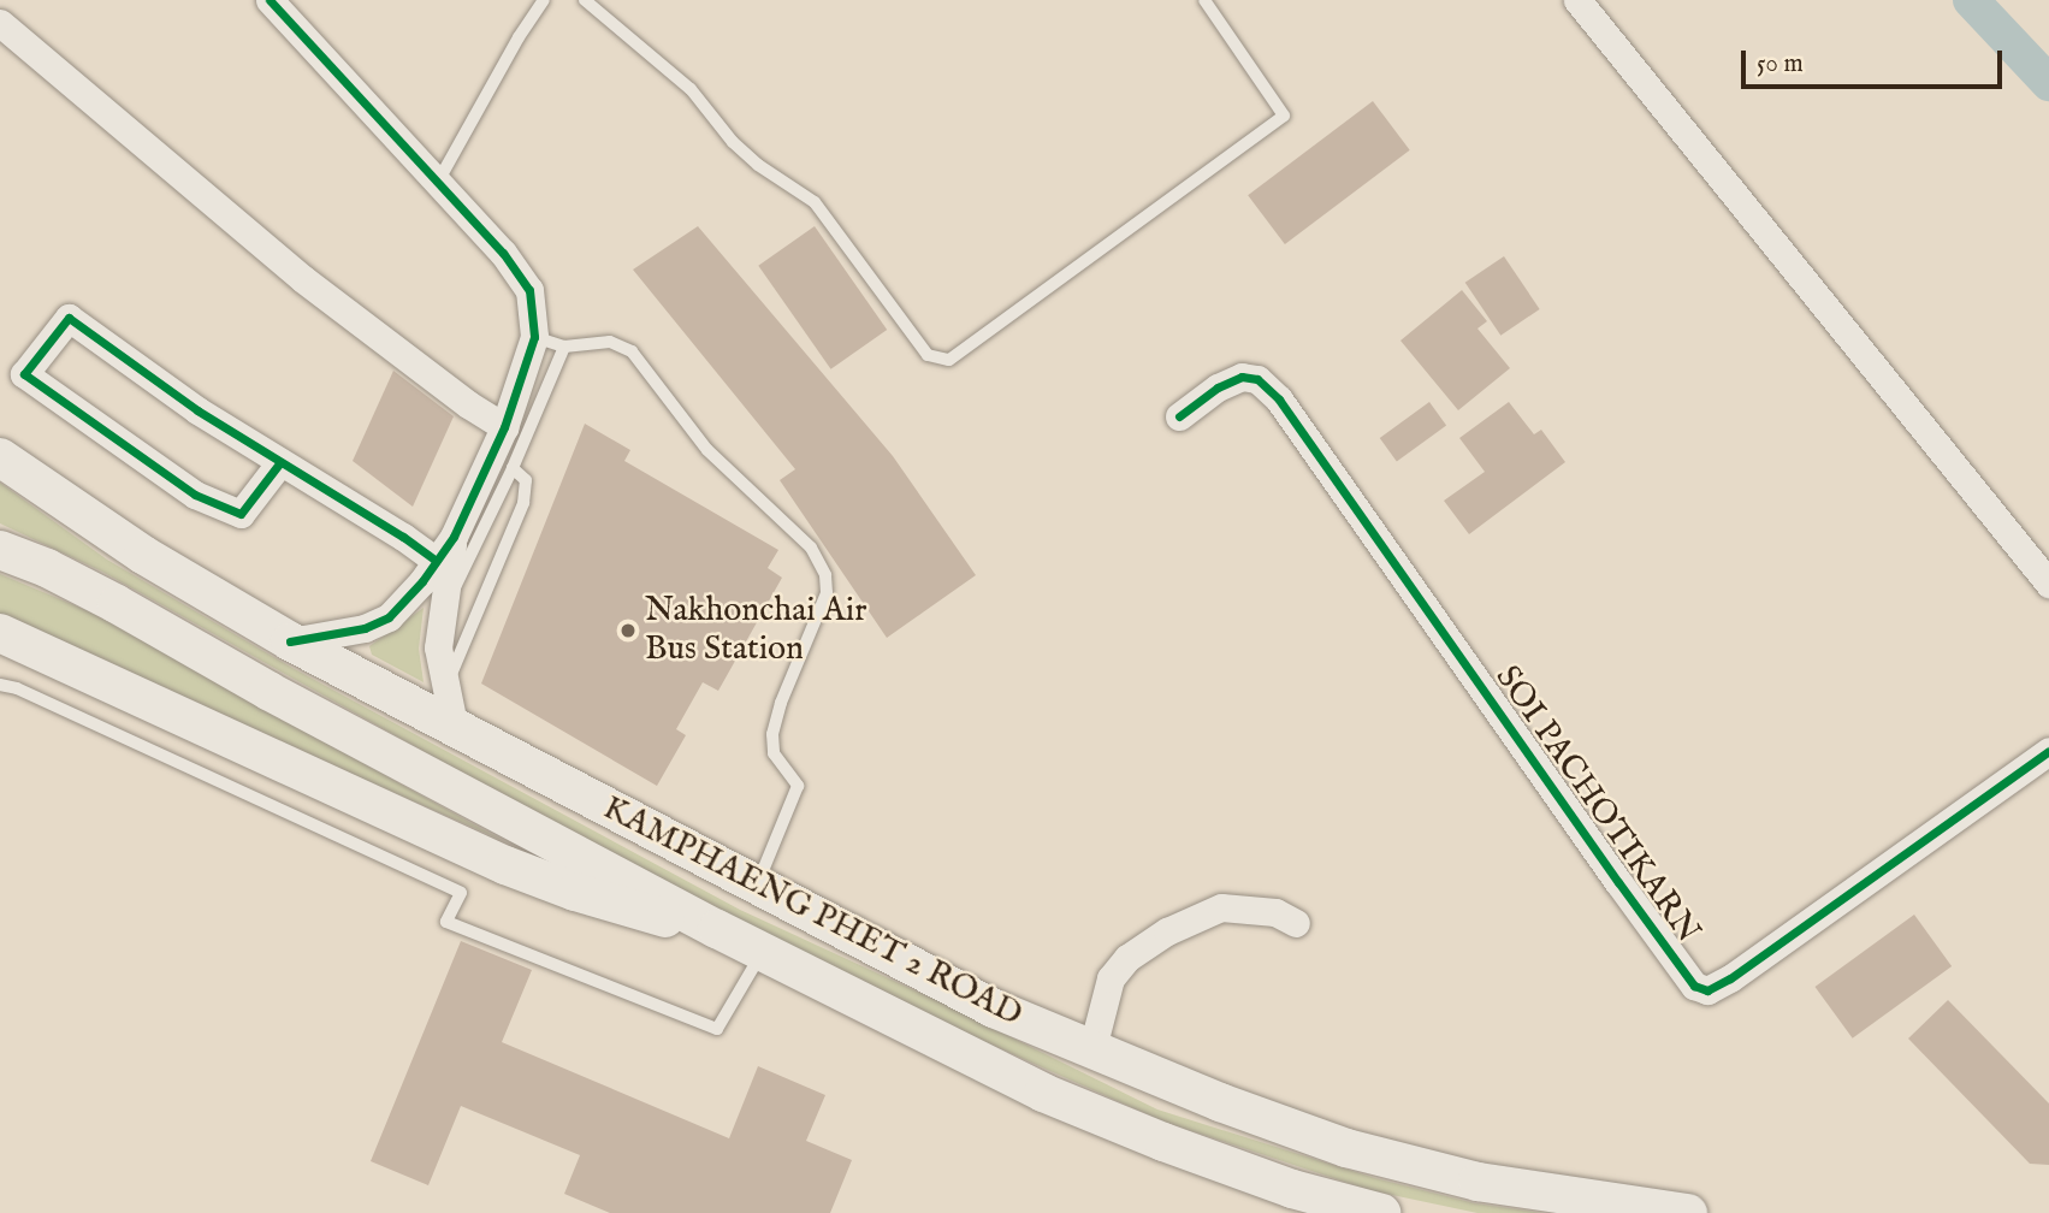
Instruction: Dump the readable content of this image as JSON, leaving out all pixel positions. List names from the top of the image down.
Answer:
{
  "streets": {
    "main road": ["KAMPHAENG PHET 2 ROAD"],
    "street": ["SOI PACHOTIKARN"]
  },
  "places": ["Nakhonchai Air Bus Station"],
  "scale_bar": "50 m"
}
